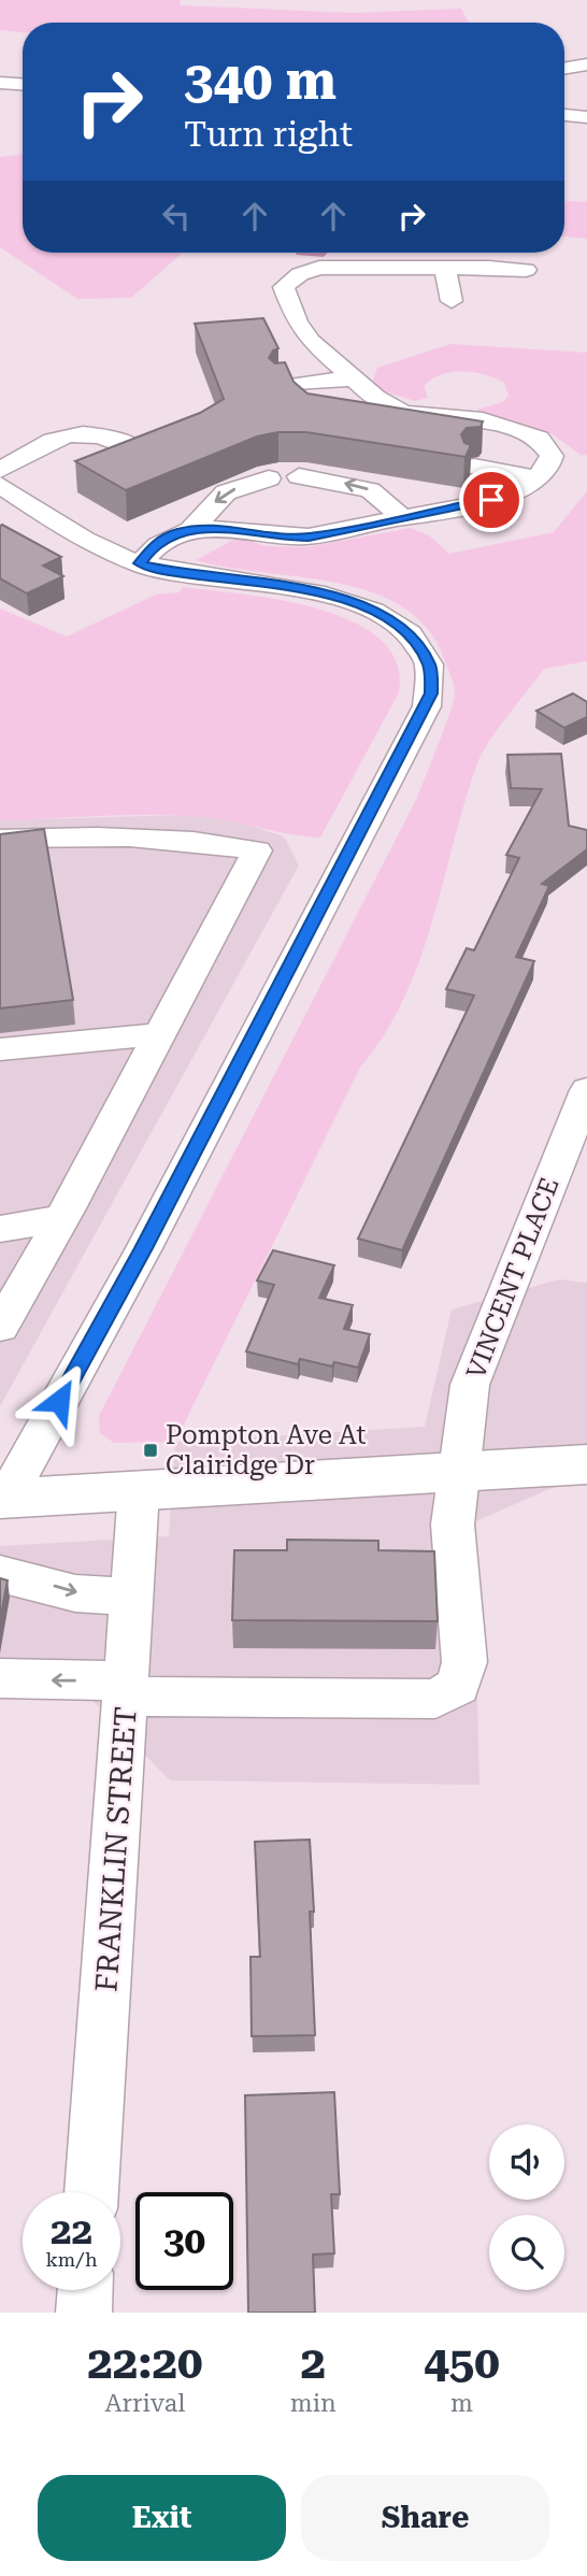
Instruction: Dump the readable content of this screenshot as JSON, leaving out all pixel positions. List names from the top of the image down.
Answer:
{
  "streets": {
    "street": ["VINCENT PLACE", "FRANKLIN STREET"]
  },
  "crossings": [
    ["VINCENT PLACE", "FRANKLIN STREET"]
  ],
  "places": {
    "transit": ["Pompton Ave At Clairidge Dr"]
  },
  "page": {
    "turn": ["340 m", "Turn right"],
    "speed": "22 km/h",
    "limit": "30",
    "eta": [
      "22:20",
      "Arrival",
      "2",
      "min",
      "450",
      "m"
    ],
    "buttons": ["Exit", "Share"]
  }
}
